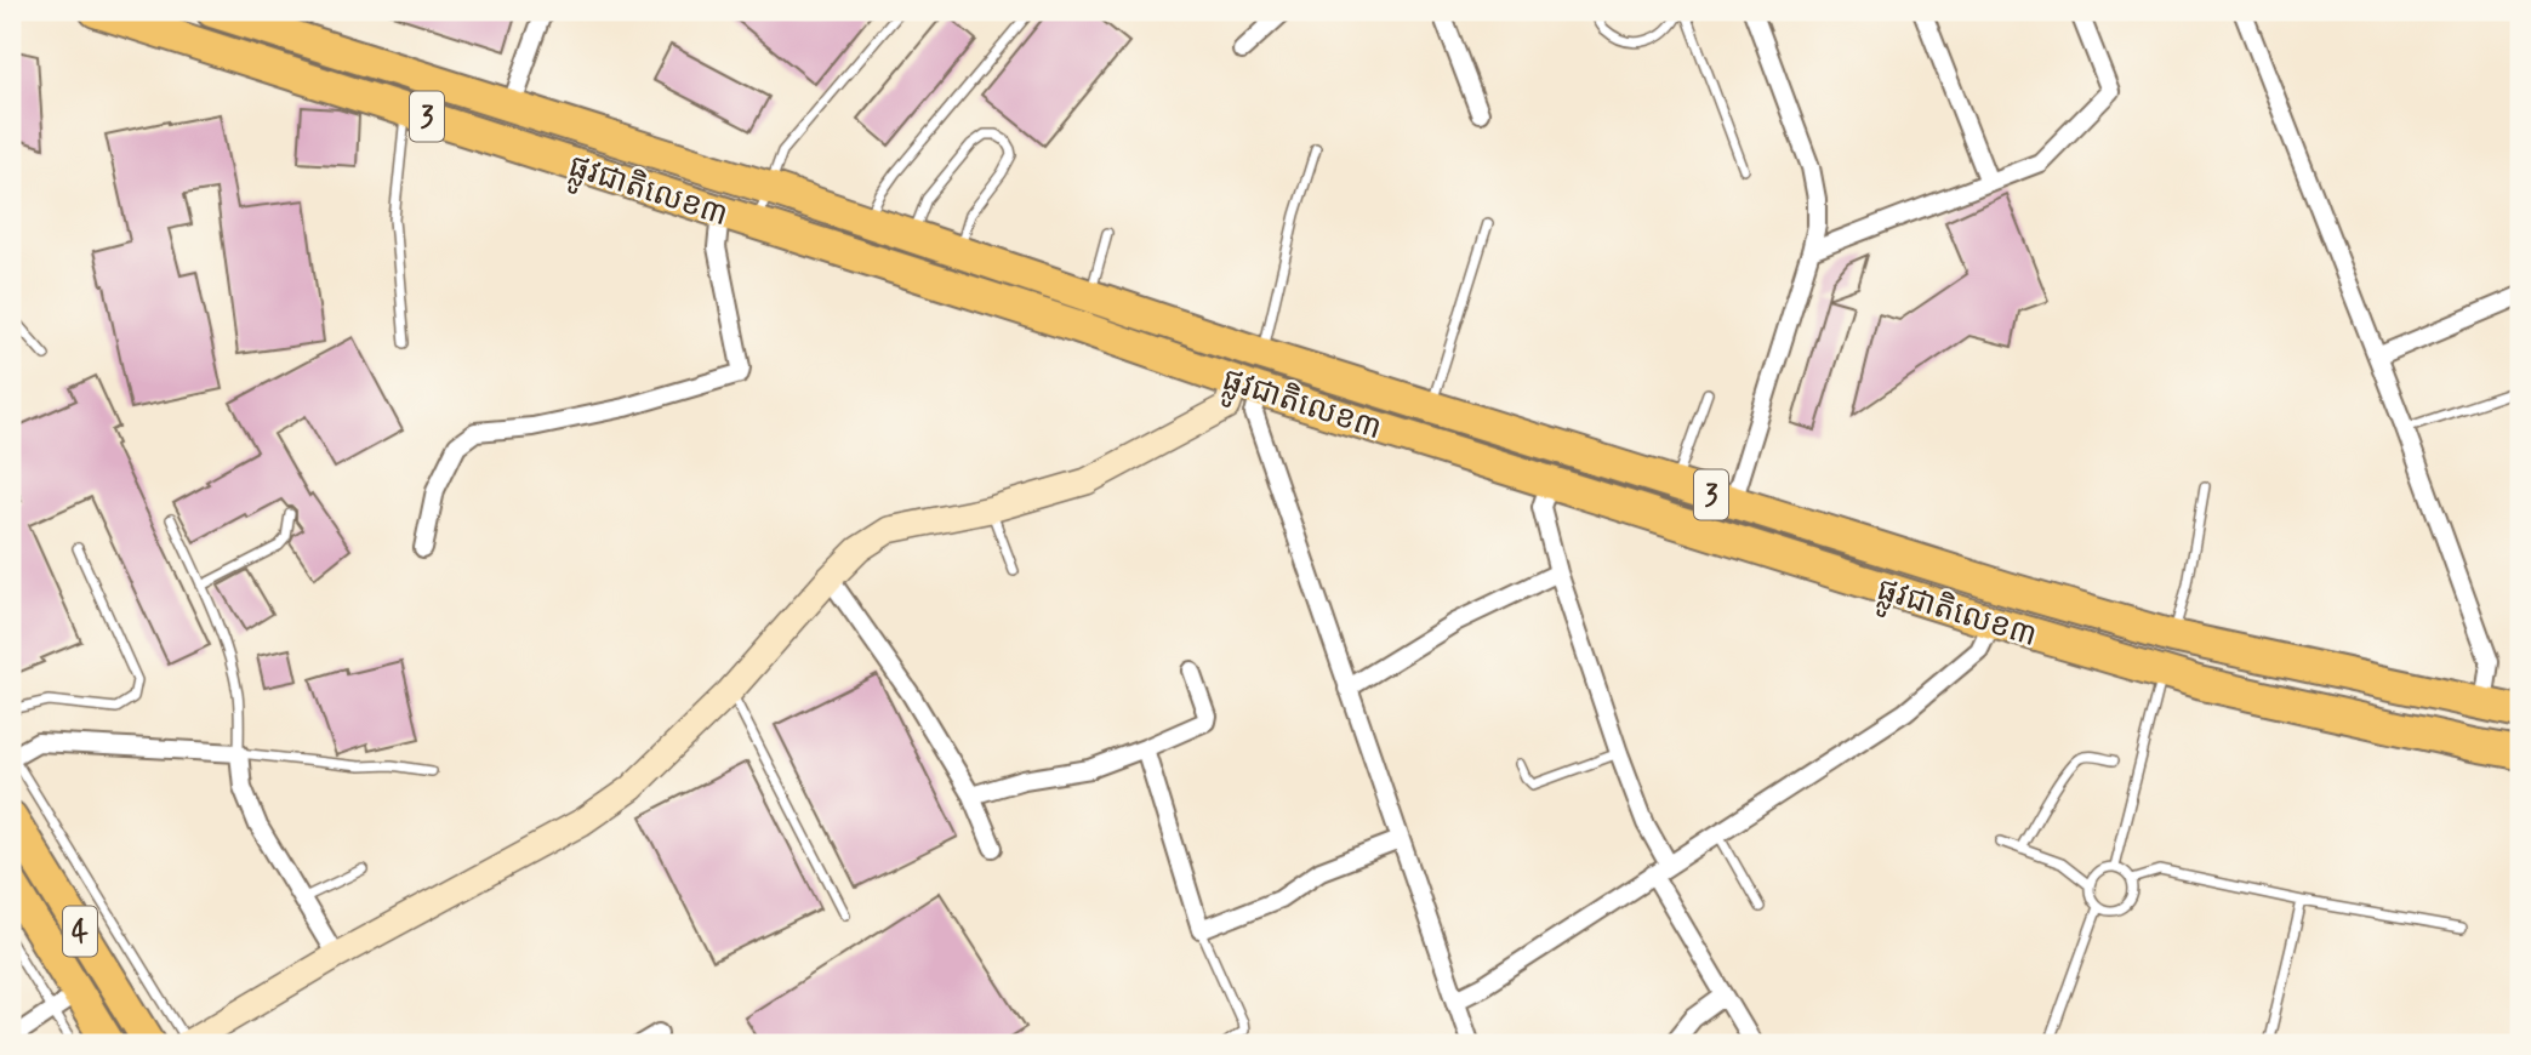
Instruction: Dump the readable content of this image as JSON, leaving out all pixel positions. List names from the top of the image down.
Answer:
{
  "streets": {
    "highway": ["3", "ផ្លូវជាតិលេខ៣", "4"]
  }
}
